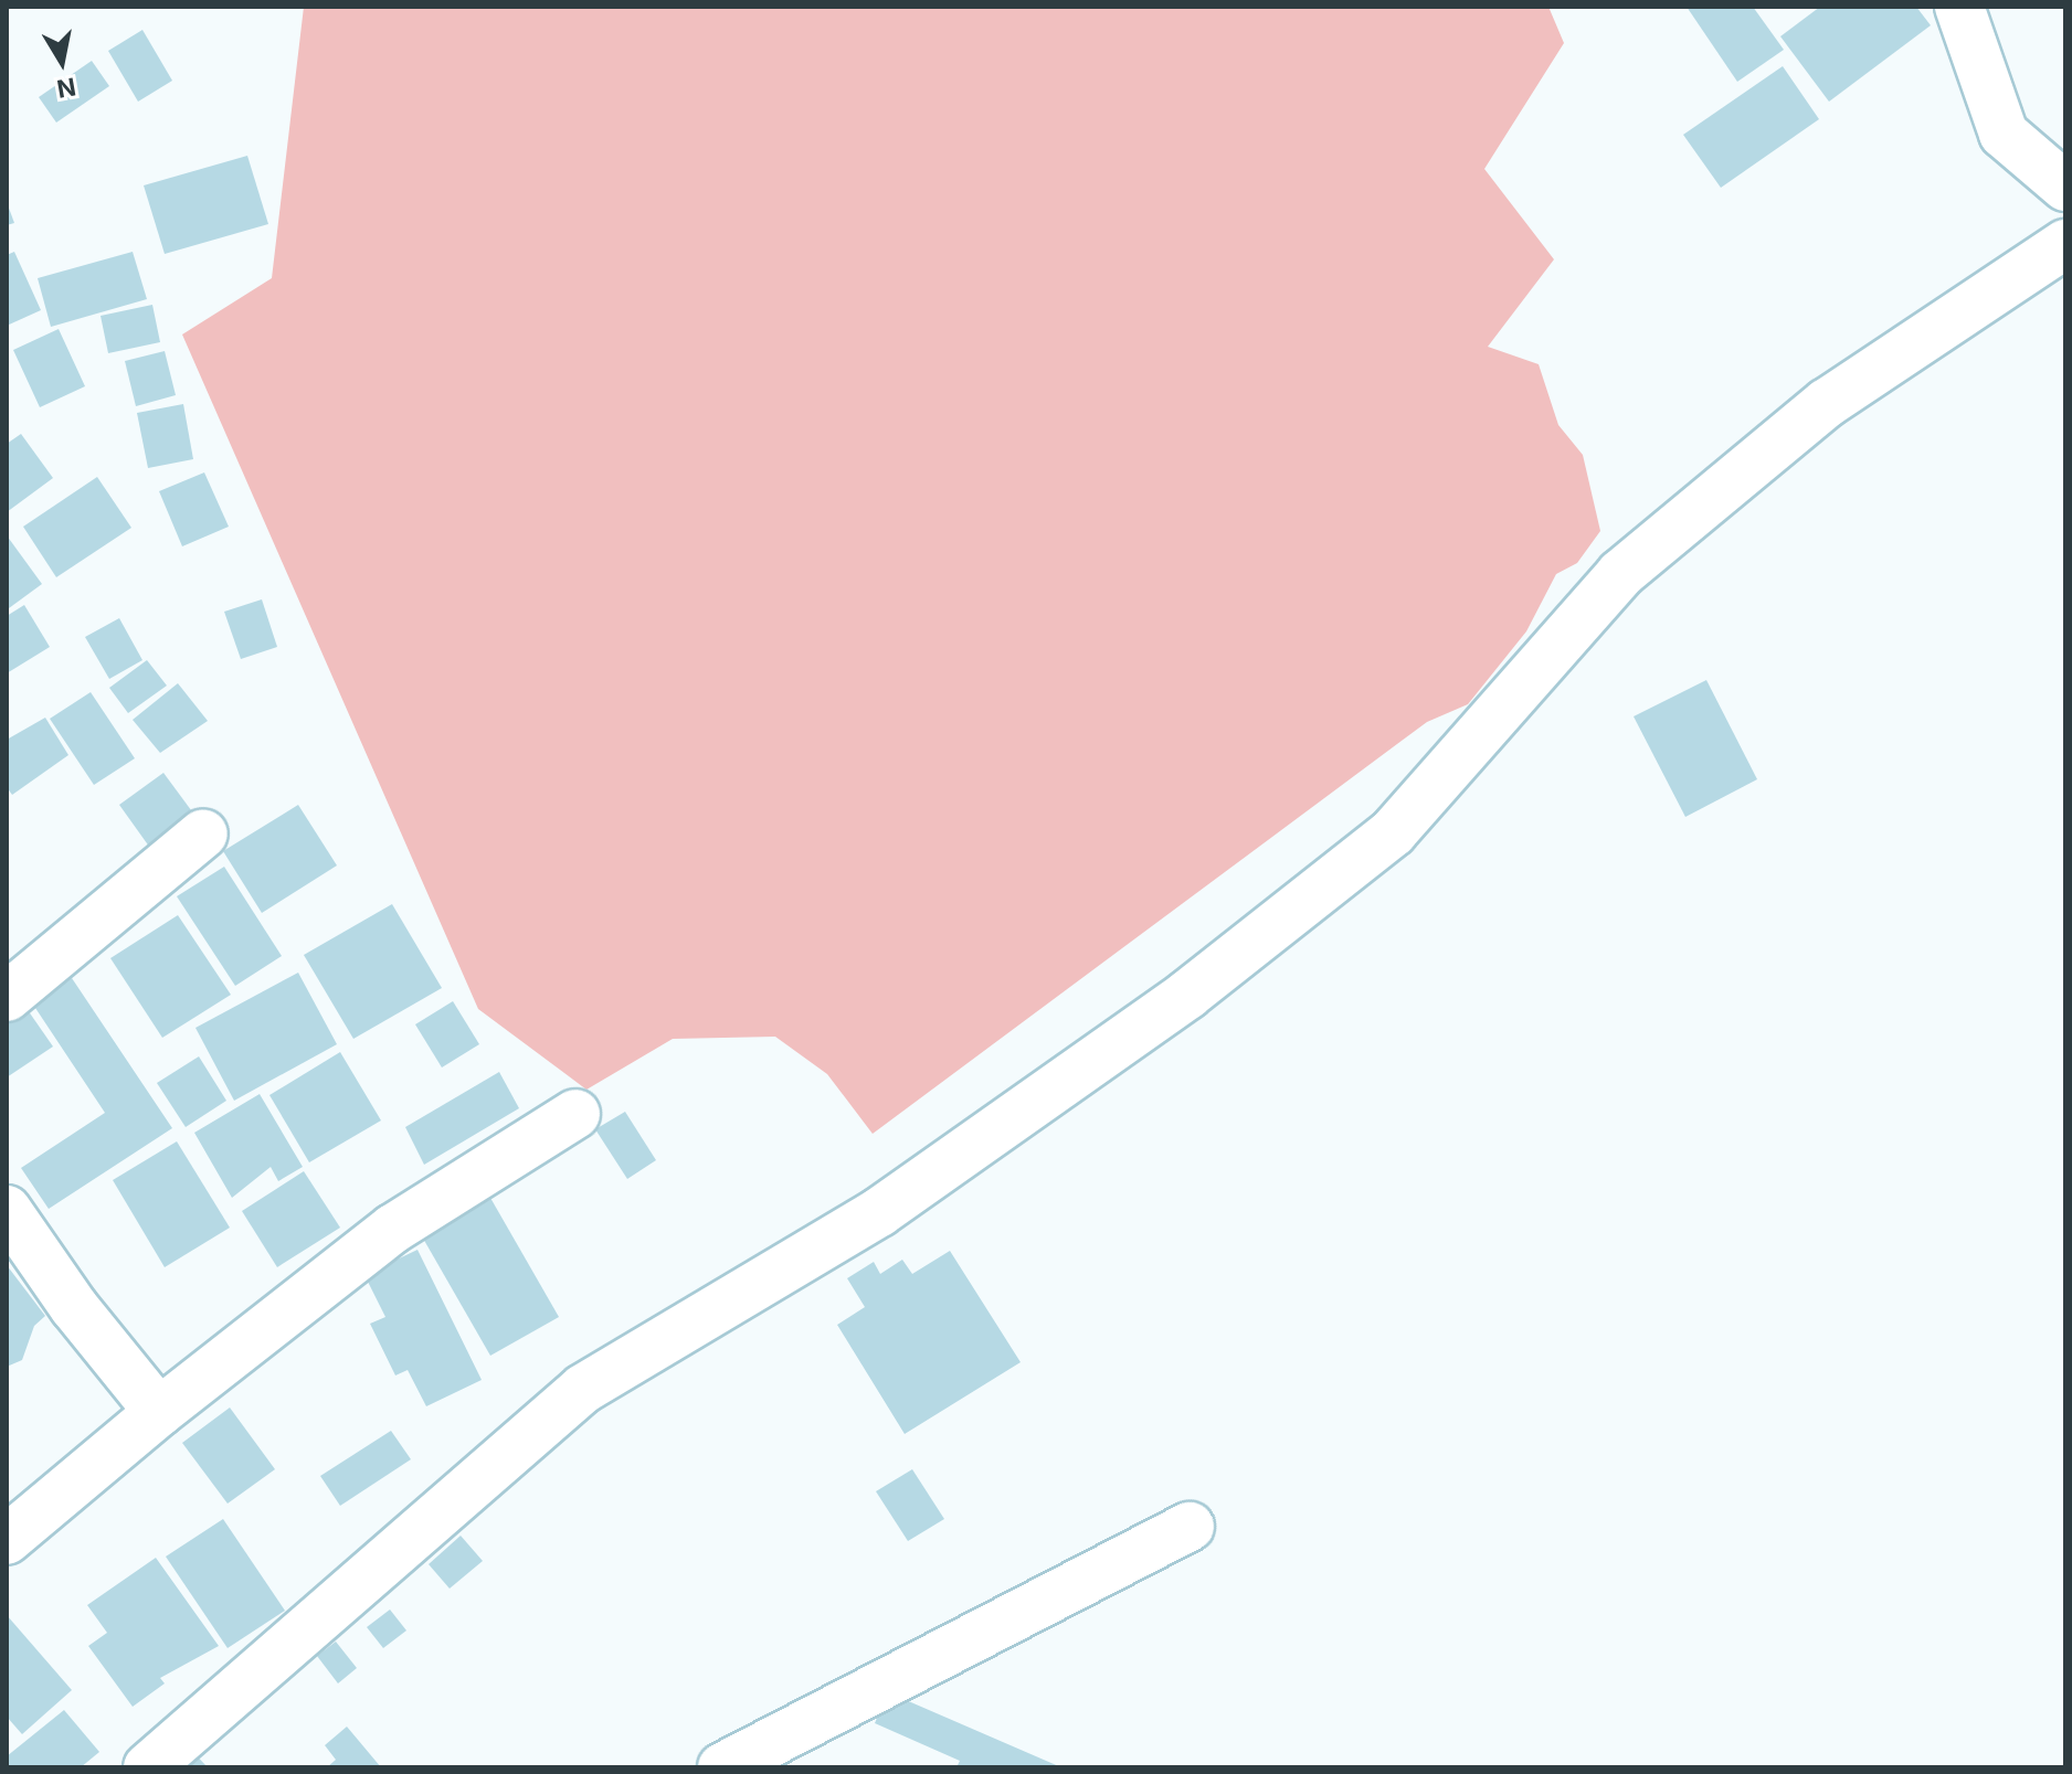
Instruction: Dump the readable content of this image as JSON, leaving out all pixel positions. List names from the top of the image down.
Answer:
{
  "north": "bottom"
}
